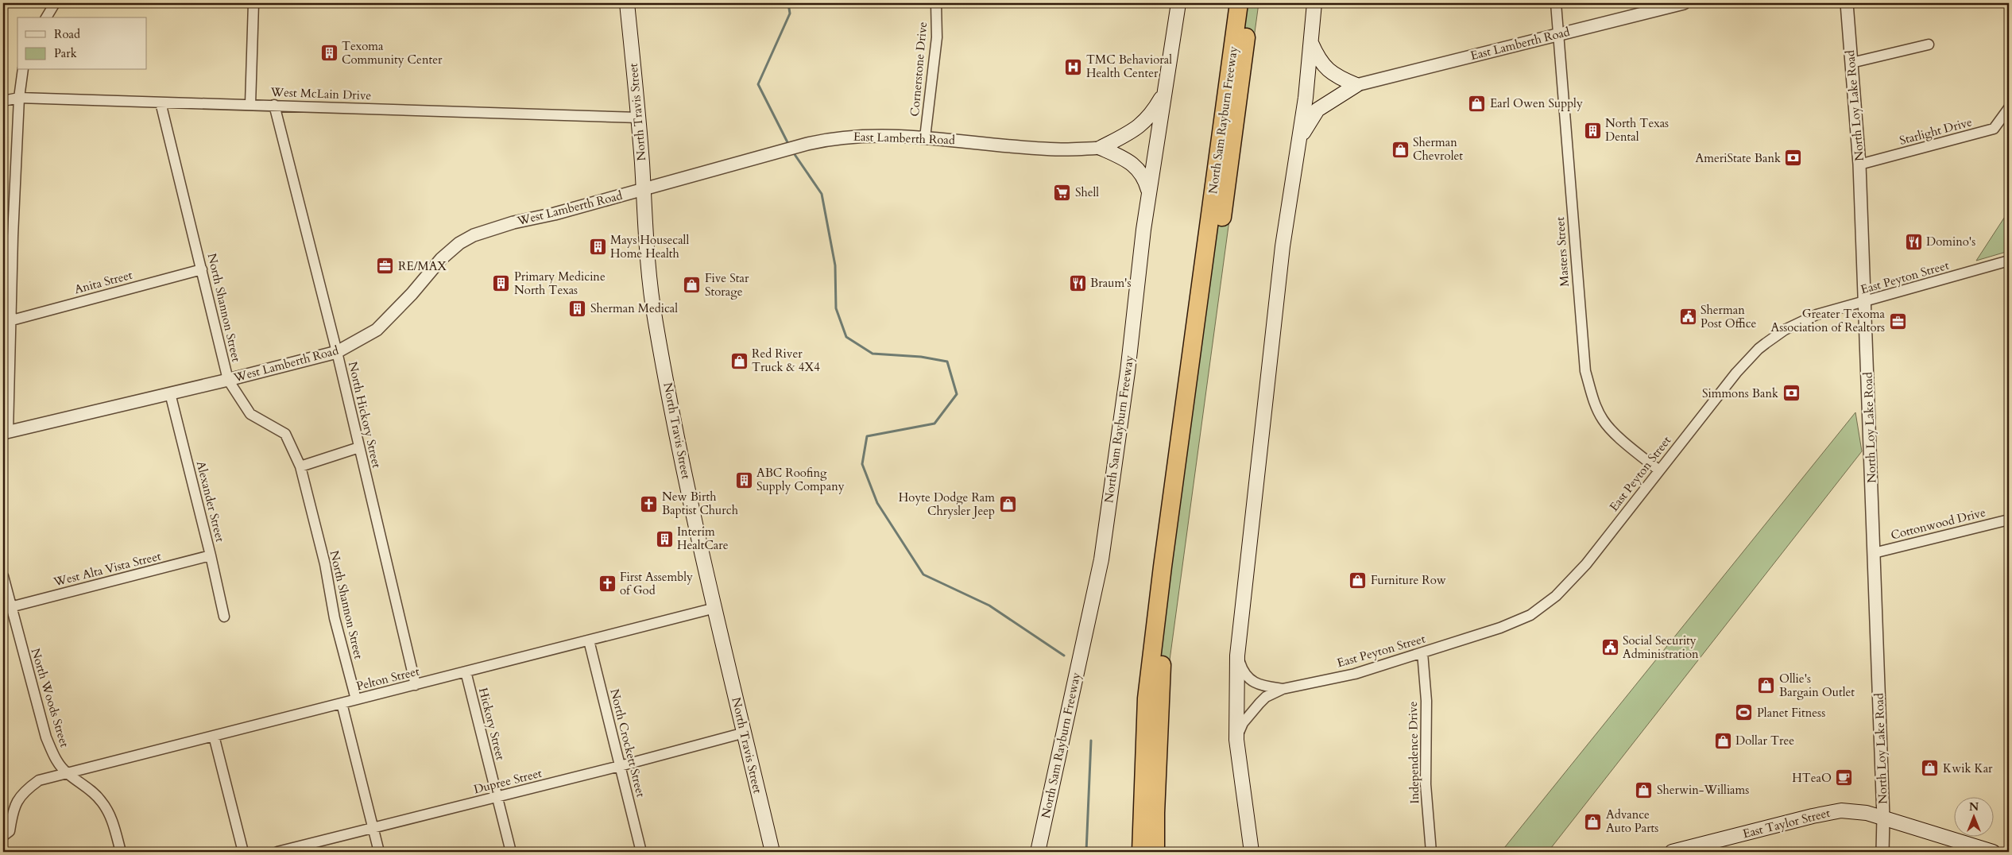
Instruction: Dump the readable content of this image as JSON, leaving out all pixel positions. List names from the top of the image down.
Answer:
{
  "streets": {
    "highway": ["North Sam Rayburn Freeway"],
    "main road": ["North Travis Street", "East Taylor Street"],
    "street": [
      "East Lamberth Road",
      "Cornerstone Drive",
      "West McLain Drive",
      "North Loy Lake Road",
      "Starlight Drive",
      "West Lamberth Road",
      "Masters Street",
      "East Peyton Street",
      "Anita Street",
      "North Shannon Street",
      "North Hickory Street",
      "Alexander Street",
      "Cottonwood Drive",
      "West Alta Vista Street",
      "Pelton Street",
      "North Woods Street",
      "Hickory Street",
      "North Crockett Street",
      "Independence Drive",
      "Dupree Street"
    ]
  },
  "crossings": [
    ["East Lamberth Road", "Cornerstone Drive"],
    ["East Lamberth Road", "North Travis Street"],
    ["East Lamberth Road", "West Lamberth Road"],
    ["East Lamberth Road", "Masters Street"],
    ["West McLain Drive", "North Travis Street"],
    ["West McLain Drive", "North Shannon Street"],
    ["West McLain Drive", "North Hickory Street"],
    ["North Loy Lake Road", "Starlight Drive"],
    ["North Loy Lake Road", "East Peyton Street"],
    ["North Loy Lake Road", "Cottonwood Drive"],
    ["North Loy Lake Road", "East Taylor Street"],
    ["North Travis Street", "West Lamberth Road"],
    ["North Travis Street", "Pelton Street"],
    ["North Travis Street", "Dupree Street"],
    ["West Lamberth Road", "North Shannon Street"],
    ["West Lamberth Road", "North Hickory Street"],
    ["West Lamberth Road", "Alexander Street"],
    ["Masters Street", "East Peyton Street"],
    ["East Peyton Street", "Independence Drive"],
    ["Anita Street", "North Shannon Street"],
    ["North Shannon Street", "Pelton Street"],
    ["North Hickory Street", "Pelton Street"],
    ["Alexander Street", "West Alta Vista Street"],
    ["West Alta Vista Street", "North Woods Street"],
    ["Pelton Street", "North Woods Street"],
    ["Pelton Street", "Hickory Street"],
    ["Pelton Street", "North Crockett Street"],
    ["Hickory Street", "Dupree Street"],
    ["North Crockett Street", "Dupree Street"]
  ],
  "places": {
    "building": [
      "Texoma Community Center",
      "North Texas Dental",
      "Mays Housecall Home Health",
      "Primary Medicine North Texas",
      "Sherman Medical",
      "ABC Roofing Supply Company",
      "Interim HealtCare"
    ],
    "hospital": ["TMC Behavioral Health Center"],
    "shop": [
      "Earl Owen Supply",
      "Sherman Chevrolet",
      "Five Star Storage",
      "Red River Truck & 4X4",
      "Hoyte Dodge Ram Chrysler Jeep",
      "Furniture Row",
      "Ollie's Bargain Outlet",
      "Dollar Tree",
      "Kwik Kar",
      "Sherwin-Williams",
      "Advance Auto Parts"
    ],
    "bank": ["AmeriState Bank", "Simmons Bank"],
    "supermarket": ["Shell"],
    "restaurant": ["Domino's", "Braum's"],
    "office": ["RE/MAX", "Greater Texoma Association of Realtors"],
    "public building": ["Sherman Post Office", "Social Security Administration"],
    "church": ["New Birth Baptist Church", "First Assembly of God"],
    "sports": ["Planet Fitness"],
    "cafe": ["HTeaO"]
  },
  "legend": ["Road", "Park"],
  "north": "top"
}
